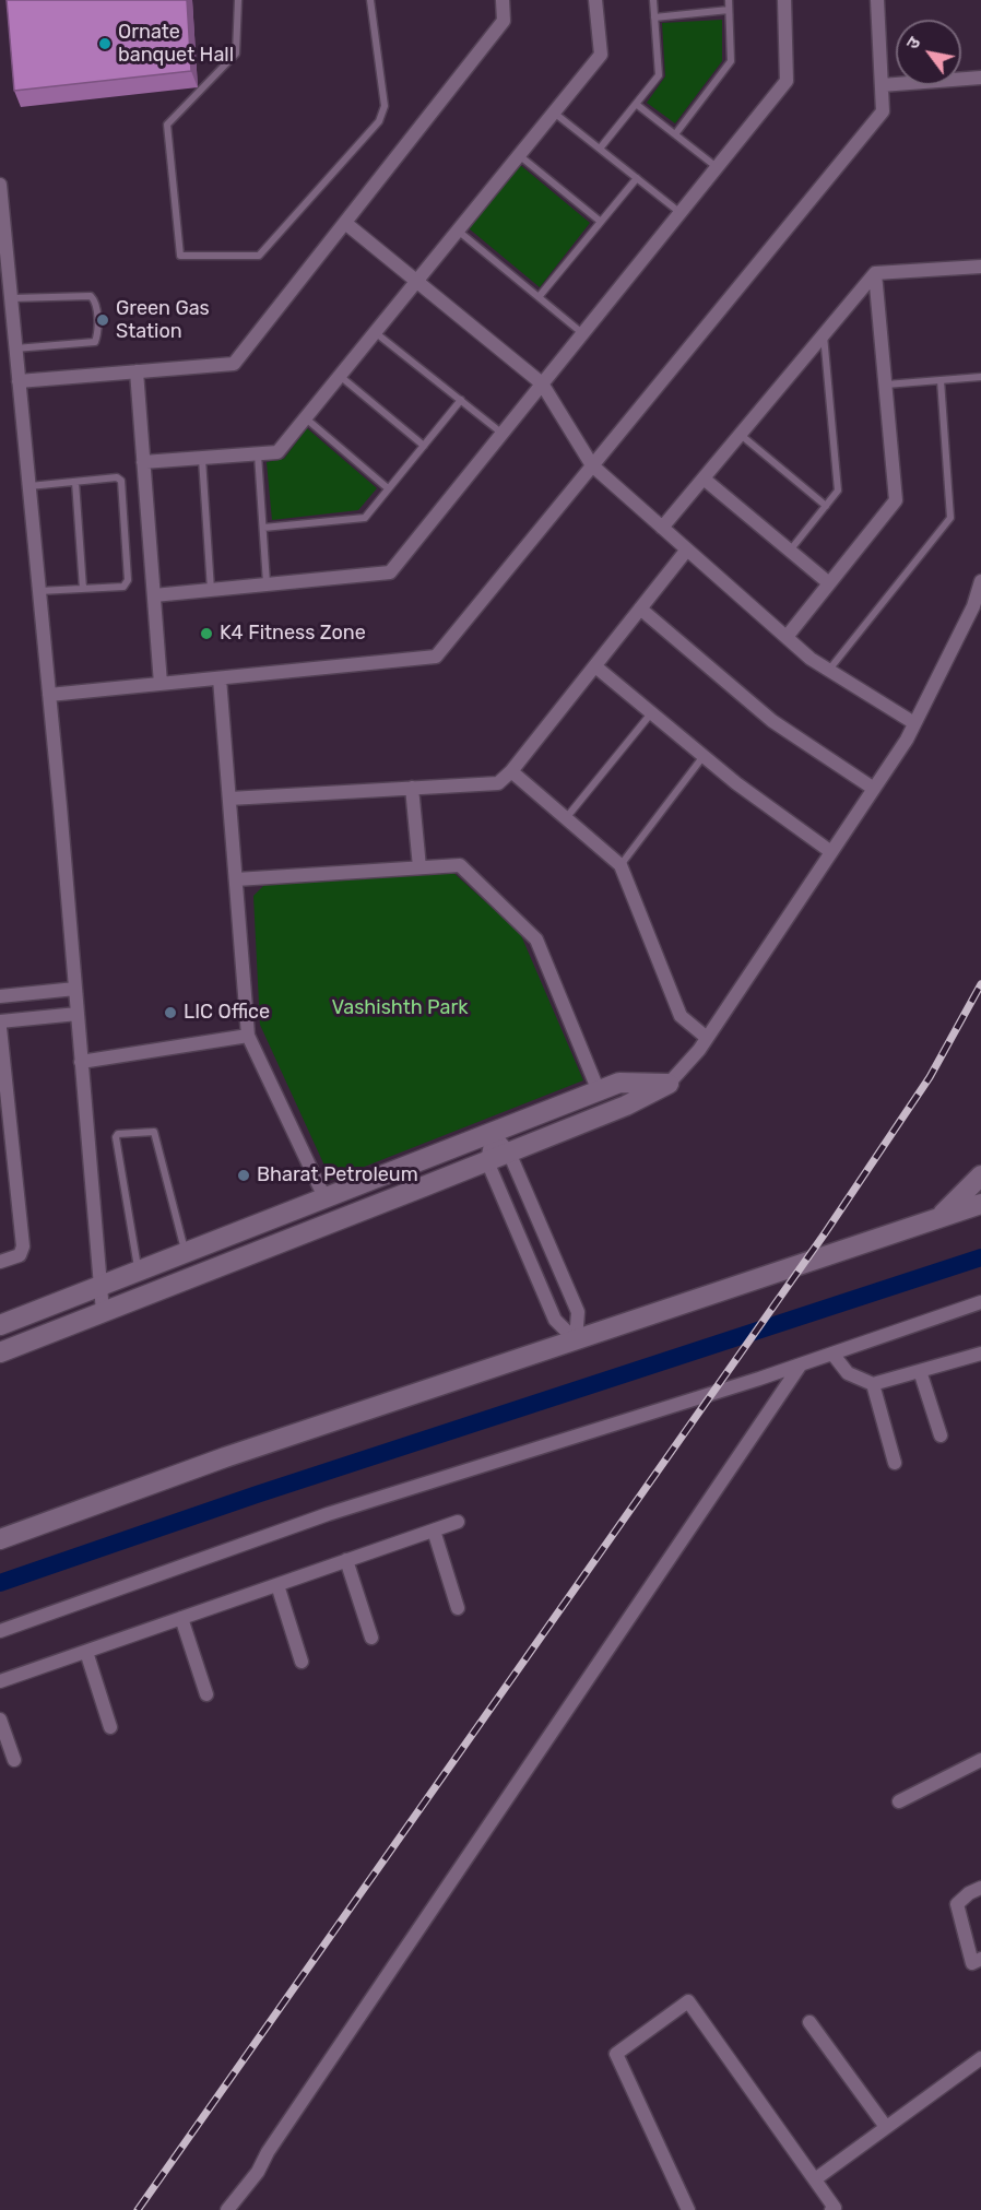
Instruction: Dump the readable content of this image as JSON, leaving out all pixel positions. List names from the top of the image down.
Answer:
{
  "parks": ["Vashishth Park"],
  "places": [
    "Ornate banquet Hall",
    "Green Gas Station",
    "K4 Fitness Zone",
    "LIC Office",
    "Bharat Petroleum"
  ],
  "north": "top left"
}
